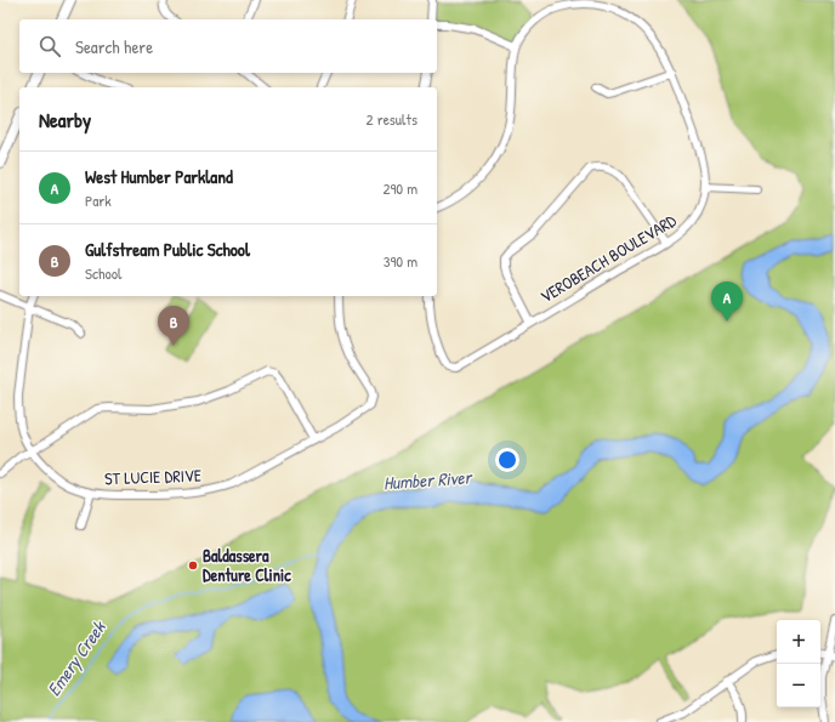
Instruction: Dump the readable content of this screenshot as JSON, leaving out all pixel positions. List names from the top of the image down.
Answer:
{
  "streets": {
    "street": ["VEROBEACH BOULEVARD", "ST LUCIE DRIVE"]
  },
  "water": ["Humber River", "Emery Creek"],
  "places": ["Baldassera Denture Clinic"],
  "page": {
    "search": "Search here",
    "heading": ["Nearby", "2 results"],
    "list": [
      {
        "mark": "A",
        "name": "West Humber Parkland",
        "note": "Park",
        "value": "290 m"
      },
      {
        "mark": "B",
        "name": "Gulfstream Public School",
        "note": "School",
        "value": "390 m"
      }
    ],
    "pins": ["A", "B"],
    "map_buttons": ["+", "−"]
  }
}
